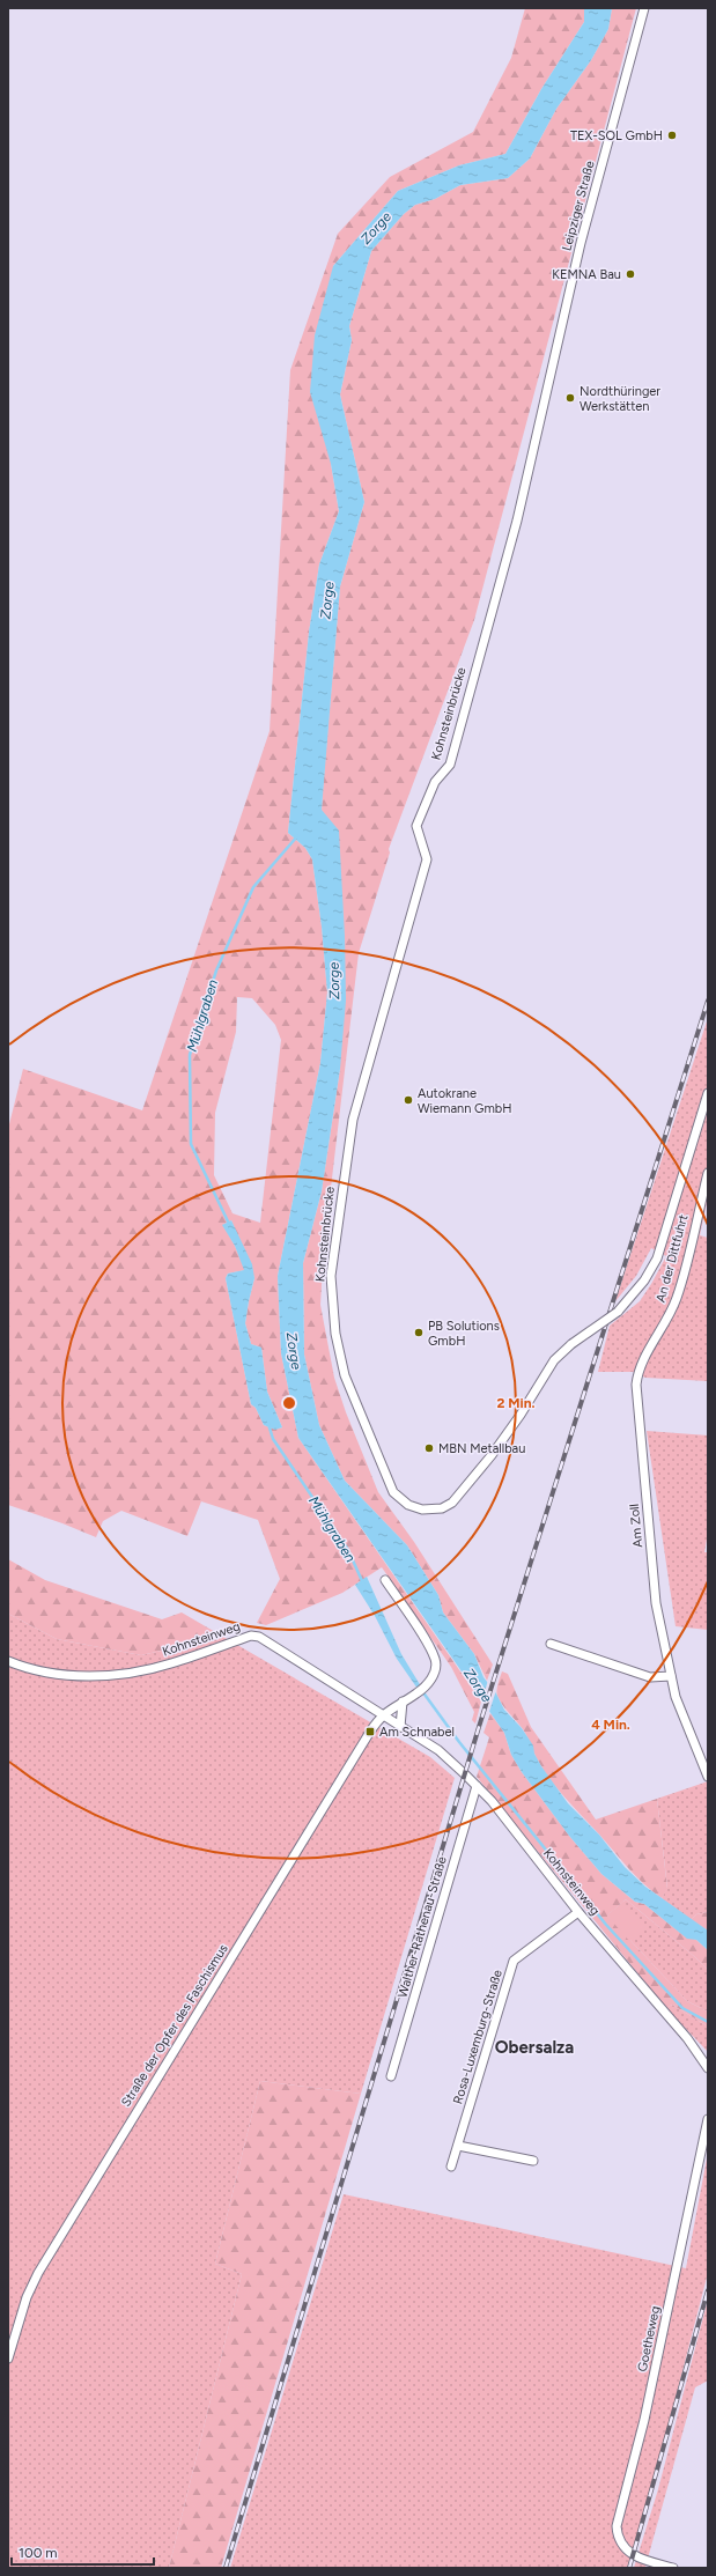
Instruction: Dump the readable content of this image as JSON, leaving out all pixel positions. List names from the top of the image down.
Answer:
{
  "streets": {
    "street": [
      "Leipziger Straße",
      "Kohnsteinbrücke",
      "An der Dittfuhrt",
      "Am Zoll",
      "Kohnsteinweg",
      "Walther-Rathenau-Straße",
      "Straße der Opfer des Faschismus",
      "Rosa-Luxemburg-Straße",
      "Goetheweg"
    ]
  },
  "crossings": [
    ["Leipziger Straße", "Kohnsteinbrücke"],
    ["An der Dittfuhrt", "Am Zoll"],
    ["Kohnsteinweg", "Walther-Rathenau-Straße"],
    ["Kohnsteinweg", "Straße der Opfer des Faschismus"],
    ["Kohnsteinweg", "Rosa-Luxemburg-Straße"]
  ],
  "districts": ["Obersalza"],
  "water": ["Zorge", "Mühlgraben"],
  "places": {
    "other": [
      "TEX-SOL GmbH",
      "KEMNA Bau",
      "Nordthüringer Werkstätten",
      "Autokrane Wiemann GmbH",
      "PB Solutions GmbH",
      "MBN Metallbau"
    ],
    "transit": ["Am Schnabel"]
  },
  "scale_bar": "100 m",
  "rings": ["2 Min.", "4 Min."]
}
